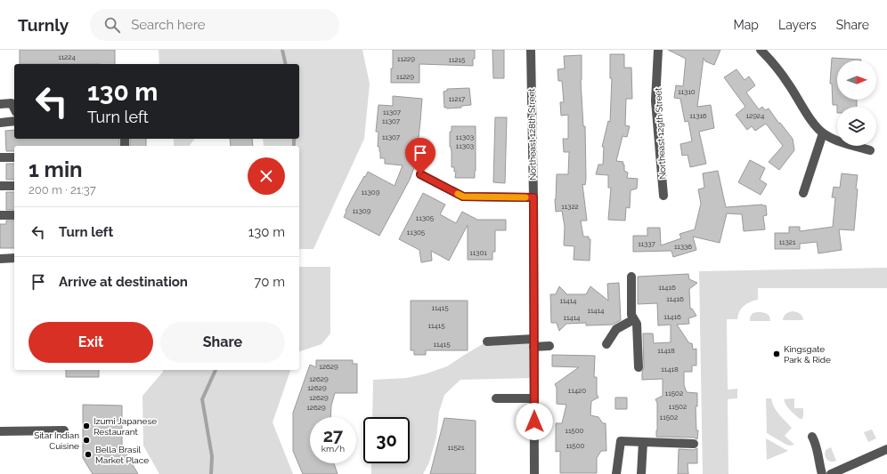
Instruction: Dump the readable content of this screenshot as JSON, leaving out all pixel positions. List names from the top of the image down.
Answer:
{
  "streets": {
    "street": ["Northeast 129th Street", "Northeast 128th Street"]
  },
  "places": [
    "Kingsgate Park & Ride",
    "Izumi Japanese Restaurant",
    "Sitar Indian Cuisine",
    "Bella Brasil Market Place"
  ],
  "house_numbers": [
    "11224",
    "11229",
    "11215",
    "11229",
    "11310",
    "11217",
    "11307",
    "11316",
    "12924",
    "11307",
    "11307",
    "11303",
    "11303",
    "11309",
    "11322",
    "11309",
    "11305",
    "11305",
    "11321",
    "11337",
    "11336",
    "11301",
    "11416",
    "11416",
    "11414",
    "11415",
    "11414",
    "11416",
    "11414",
    "11415",
    "11415",
    "11418",
    "12629",
    "11418",
    "12629",
    "12629",
    "11420",
    "11502",
    "12629",
    "11502",
    "12629",
    "11502",
    "11500",
    "11500",
    "11521"
  ],
  "north": "right",
  "page": {
    "header": "Turnly",
    "search": "Search here",
    "nav": ["Map", "Layers", "Share"],
    "turn": ["130 m", "Turn left"],
    "heading": ["1 min", "200 m · 21:37"],
    "list": [
      {
        "name": "Turn left",
        "value": "130 m"
      },
      {
        "name": "Arrive at destination",
        "value": "70 m"
      }
    ],
    "buttons": ["Exit", "Share"],
    "speed": "27 km/h",
    "limit": "30"
  }
}
